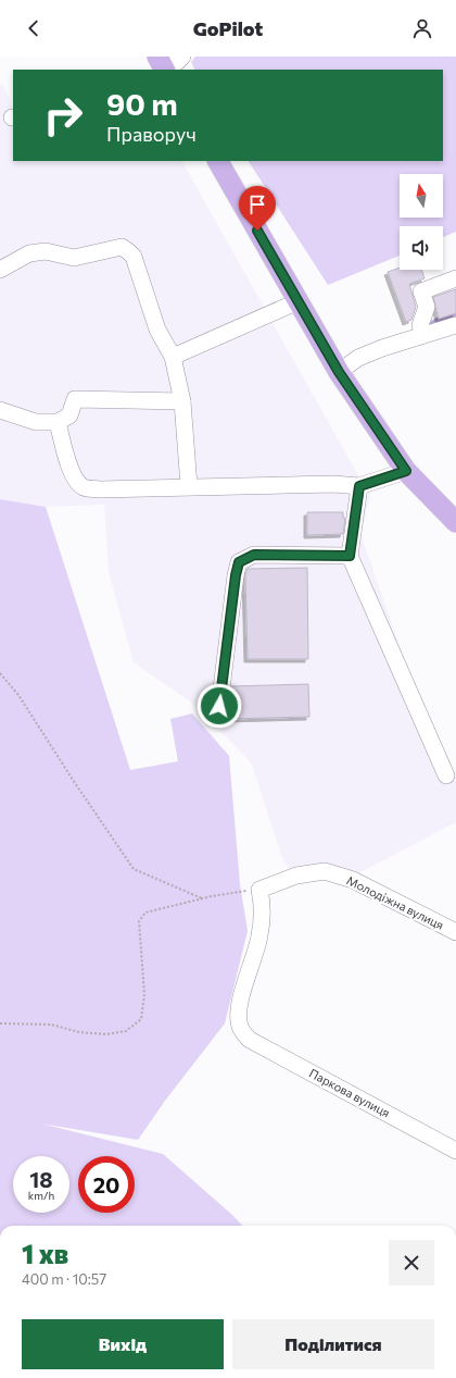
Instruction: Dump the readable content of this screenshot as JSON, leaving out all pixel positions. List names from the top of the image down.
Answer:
{
  "streets": {
    "street": ["Молодіжна вулиця", "Паркова вулиця"]
  },
  "crossings": [
    ["Молодіжна вулиця", "Паркова вулиця"]
  ],
  "north": "top",
  "page": {
    "header": "GoPilot",
    "turn": ["90 m", "Праворуч"],
    "speed": "18 km/h",
    "limit": "20",
    "heading": ["1 хв", "400 m · 10:57"],
    "buttons": ["Вихід", "Поділитися"]
  }
}
